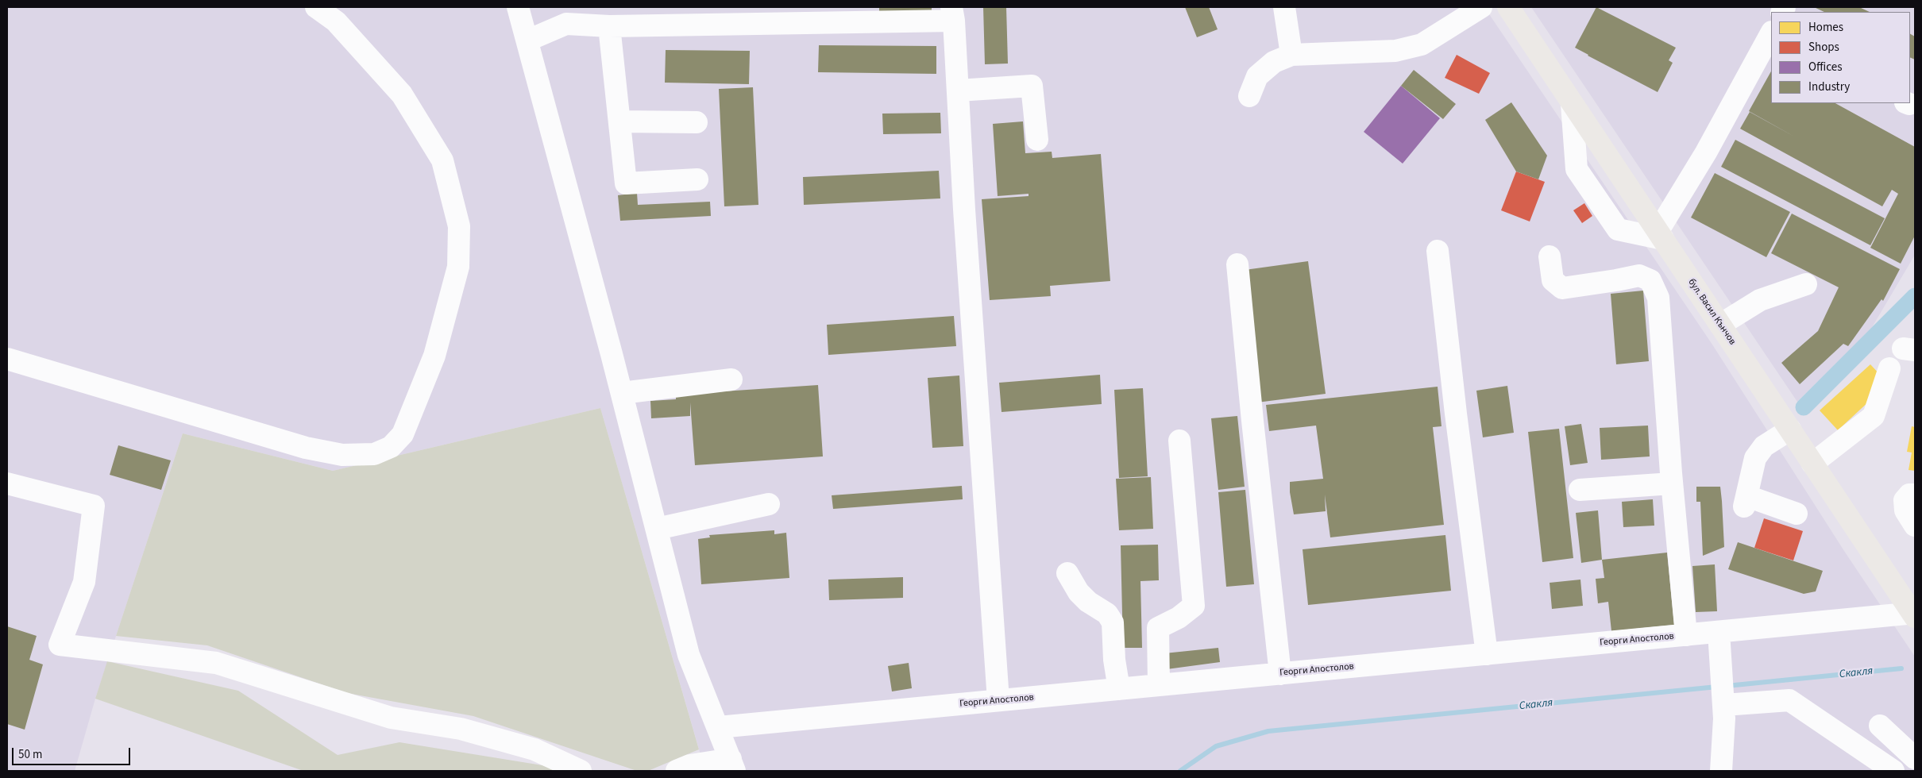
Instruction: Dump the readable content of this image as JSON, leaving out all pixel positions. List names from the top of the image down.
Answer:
{
  "streets": {
    "main road": ["бул. Васил Кънчов"],
    "street": ["Георги Апостолов"]
  },
  "crossings": [
    ["бул. Васил Кънчов", "Георги Апостолов"]
  ],
  "water": ["Скакля"],
  "legend": [
    "Homes",
    "Shops",
    "Offices",
    "Industry"
  ],
  "scale_bar": "50 m"
}
